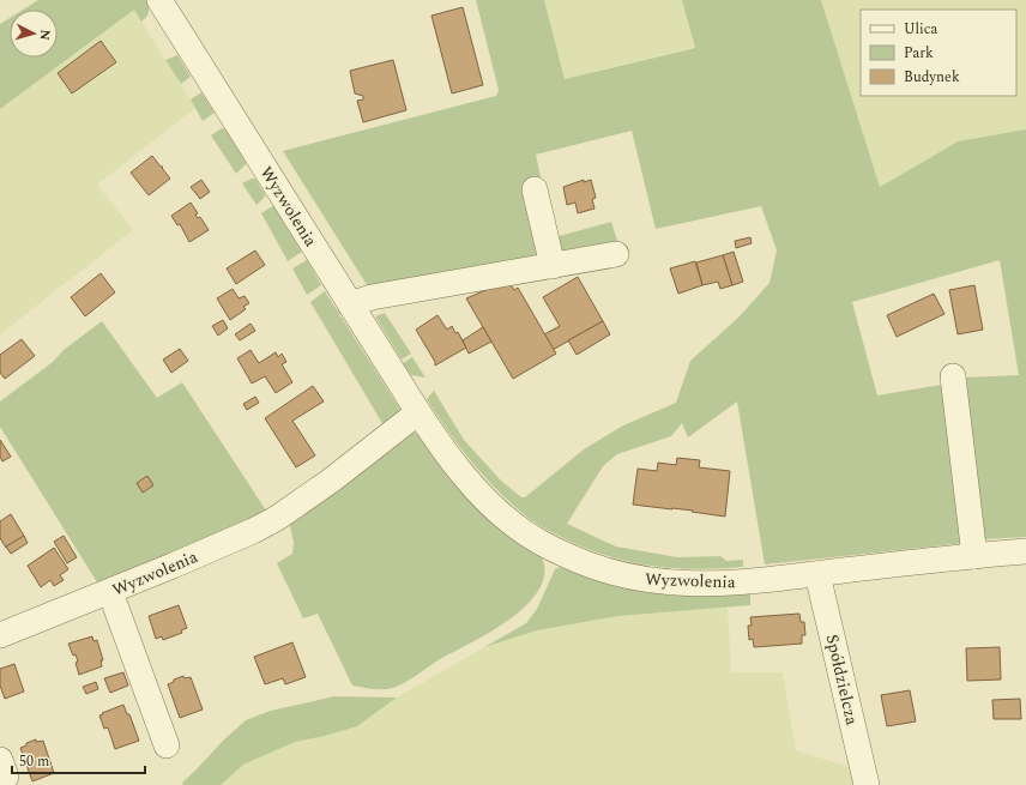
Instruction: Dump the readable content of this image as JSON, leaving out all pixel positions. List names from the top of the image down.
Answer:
{
  "streets": {
    "street": ["Wyzwolenia", "Spółdzielcza"]
  },
  "crossings": [
    ["Wyzwolenia", "Spółdzielcza"]
  ],
  "legend": ["Ulica", "Park", "Budynek"],
  "scale_bar": "50 m",
  "north": "right"
}
